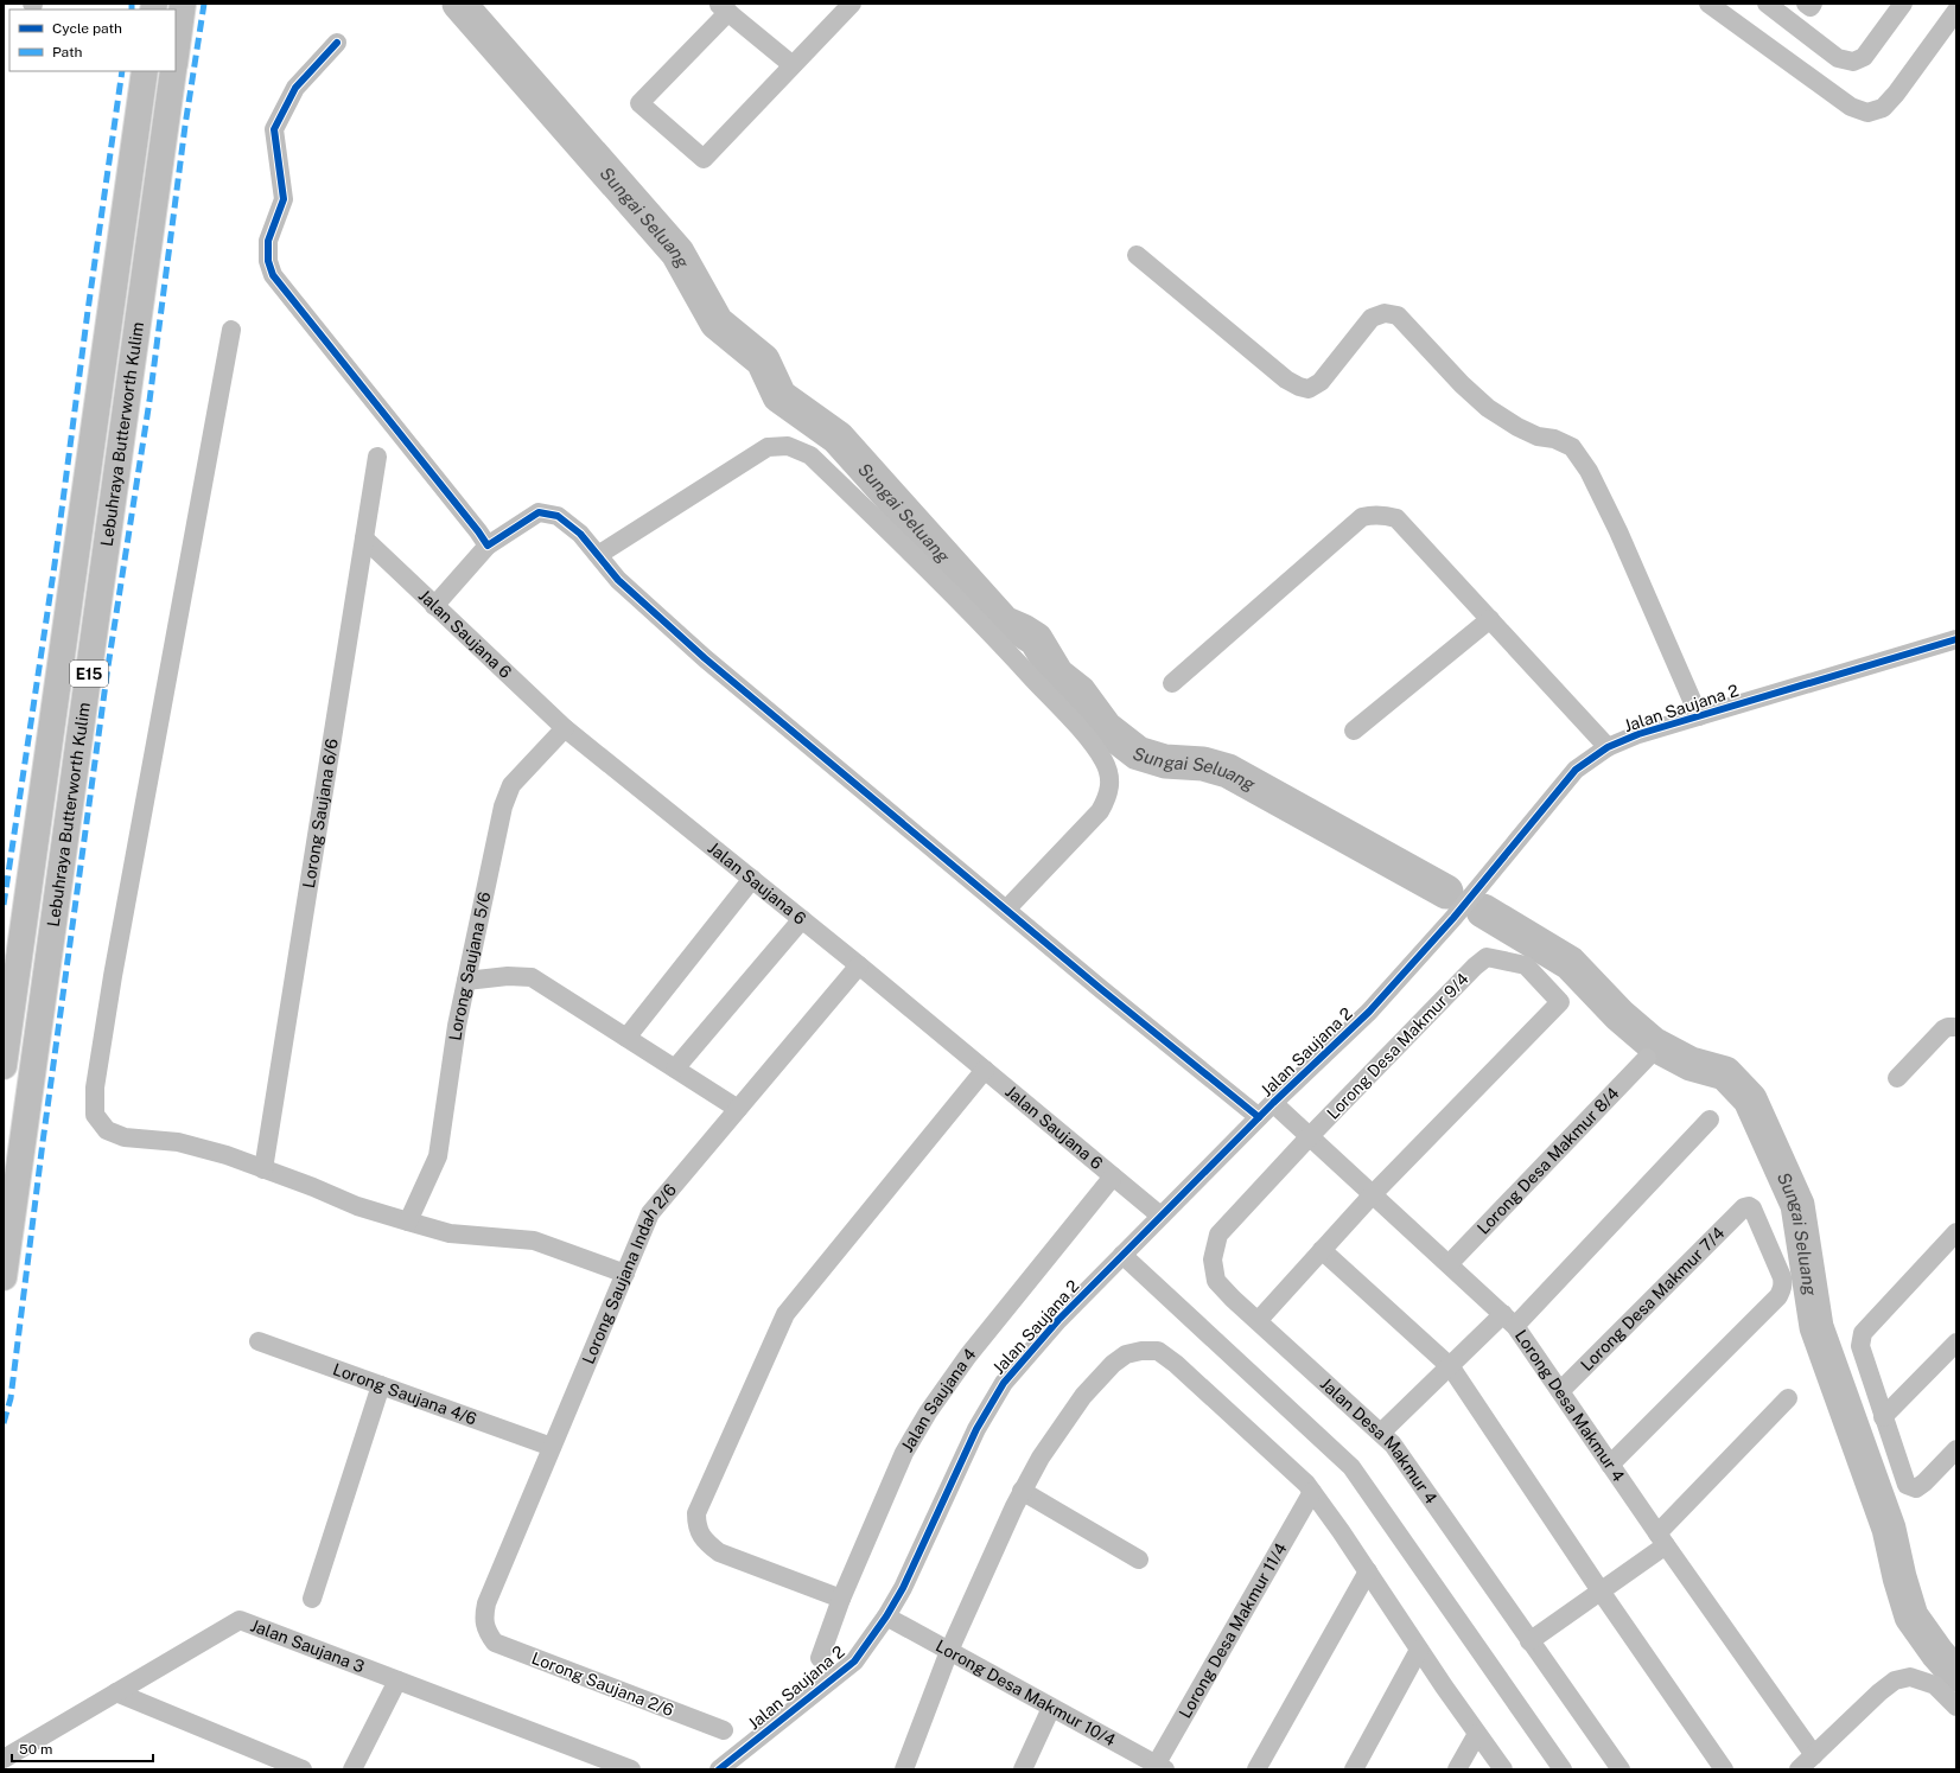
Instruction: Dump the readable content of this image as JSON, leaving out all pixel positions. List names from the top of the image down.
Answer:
{
  "streets": {
    "highway": ["Lebuhraya Butterworth Kulim", "E15"],
    "street": [
      "Jalan Saujana 6",
      "Jalan Saujana 2",
      "Lorong Saujana 6/6",
      "Lorong Saujana 5/6",
      "Lorong Desa Makmur 9/4",
      "Lorong Desa Makmur 8/4",
      "Lorong Saujana Indah 2/6",
      "Lorong Desa Makmur 7/4",
      "Lorong Saujana 4/6",
      "Jalan Saujana 4",
      "Lorong Desa Makmur 4",
      "Jalan Desa Makmur 4",
      "Lorong Desa Makmur 11/4",
      "Jalan Saujana 3",
      "Lorong Saujana 2/6",
      "Lorong Desa Makmur 10/4"
    ]
  },
  "crossings": [
    ["Jalan Saujana 6", "Jalan Saujana 2"],
    ["Jalan Saujana 6", "Lorong Saujana 6/6"],
    ["Jalan Saujana 6", "Lorong Saujana 5/6"],
    ["Jalan Saujana 6", "Lorong Saujana Indah 2/6"],
    ["Jalan Saujana 6", "Jalan Saujana 4"],
    ["Jalan Saujana 2", "Lorong Desa Makmur 4"],
    ["Jalan Saujana 2", "Lorong Desa Makmur 10/4"],
    ["Lorong Desa Makmur 9/4", "Lorong Desa Makmur 4"],
    ["Lorong Desa Makmur 9/4", "Jalan Desa Makmur 4"],
    ["Lorong Desa Makmur 8/4", "Lorong Desa Makmur 4"],
    ["Lorong Saujana Indah 2/6", "Lorong Saujana 4/6"],
    ["Lorong Saujana Indah 2/6", "Lorong Saujana 2/6"],
    ["Lorong Desa Makmur 7/4", "Lorong Desa Makmur 4"],
    ["Lorong Desa Makmur 4", "Jalan Desa Makmur 4"],
    ["Lorong Desa Makmur 11/4", "Lorong Desa Makmur 10/4"]
  ],
  "water": ["Sungai Seluang"],
  "legend": ["Cycle path", "Path"],
  "scale_bar": "50 m"
}
